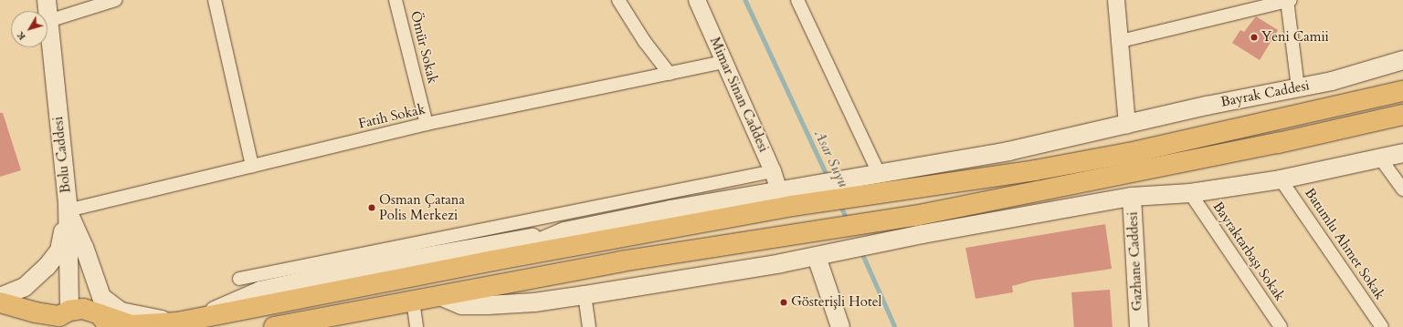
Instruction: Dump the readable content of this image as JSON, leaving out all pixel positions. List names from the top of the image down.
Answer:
{
  "streets": {
    "main road": ["Bayrak Caddesi", "Bolu Caddesi", "Gazhane Caddesi"],
    "street": [
      "Ömür Sokak",
      "Mimar Sinan Caddesi",
      "Fatih Sokak",
      "Batumlu Ahmet Sokak",
      "Bayraktarbaşı Sokak"
    ]
  },
  "crossings": [
    ["Ömür Sokak", "Fatih Sokak"],
    ["Bayrak Caddesi", "Mimar Sinan Caddesi"],
    ["Mimar Sinan Caddesi", "Fatih Sokak"],
    ["Fatih Sokak", "Bolu Caddesi"]
  ],
  "water": ["Asar Suyu"],
  "places": ["Yeni Camii", "Osman Çatana Polis Merkezi", "Gösterişli Hotel"],
  "north": "bottom left"
}
